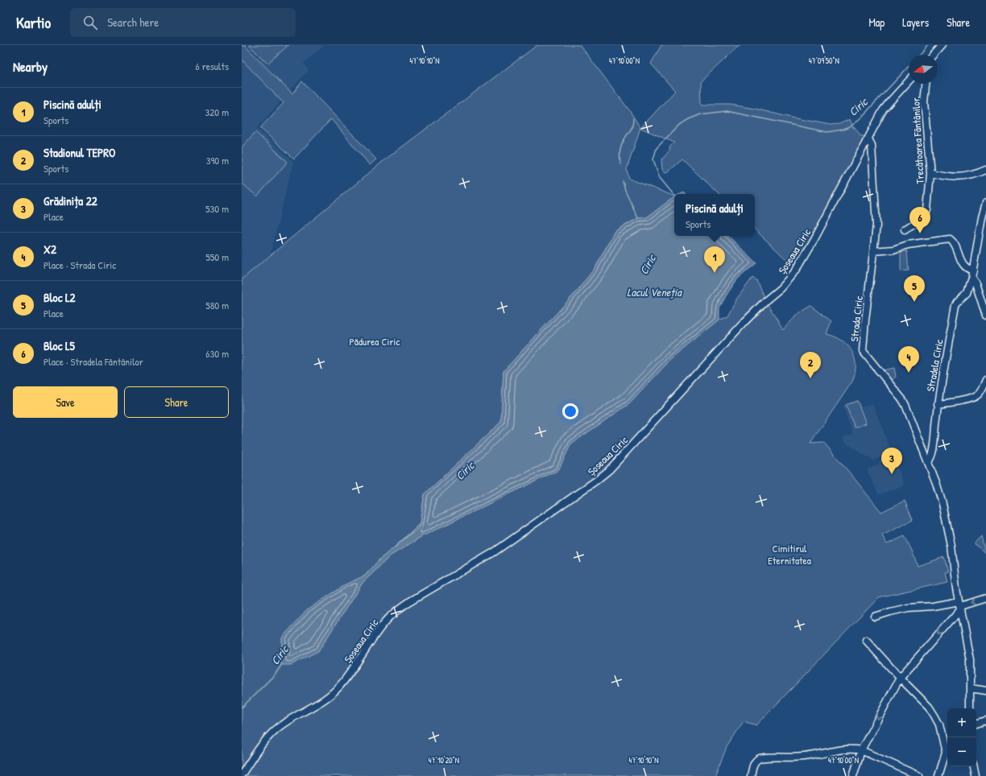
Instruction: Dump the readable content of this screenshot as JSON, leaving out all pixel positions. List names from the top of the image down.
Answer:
{
  "streets": {
    "street": [
      "Trecătoarea Fântânilor",
      "Șoseaua Ciric",
      "Strada Ciric",
      "Stradela Ciric"
    ]
  },
  "crossings": [
    ["Șoseaua Ciric", "Strada Ciric"],
    ["Strada Ciric", "Stradela Ciric"]
  ],
  "water": ["Ciric", "Lacul Veneția"],
  "parks": ["Pădurea Ciric", "Cimitirul Eternitatea"],
  "north": "left",
  "page": {
    "header": "Kartio",
    "search": "Search here",
    "nav": ["Map", "Layers", "Share"],
    "heading": ["Nearby", "6 results"],
    "list": [
      {
        "mark": "1",
        "name": "Piscină adulți",
        "note": "Sports",
        "value": "320 m"
      },
      {
        "mark": "2",
        "name": "Stadionul TEPRO",
        "note": "Sports",
        "value": "390 m"
      },
      {
        "mark": "3",
        "name": "Grădinița 22",
        "note": "Place",
        "value": "530 m"
      },
      {
        "mark": "4",
        "name": "X2",
        "note": "Place · Strada Ciric",
        "value": "550 m"
      },
      {
        "mark": "5",
        "name": "Bloc L2",
        "note": "Place",
        "value": "580 m"
      },
      {
        "mark": "6",
        "name": "Bloc L5",
        "note": "Place · Stradela Fântânilor",
        "value": "630 m"
      }
    ],
    "popup": ["Piscină adulți", "Sports"],
    "pins": [
      "6",
      "1",
      "5",
      "4",
      "2",
      "3"
    ],
    "buttons": ["Save", "Share"],
    "map_buttons": ["+", "−"]
  },
  "coordinates": [
    "47°10'10\"N",
    "47°10'00\"N",
    "47°09'50\"N",
    "47°10'20\"N"
  ]
}
